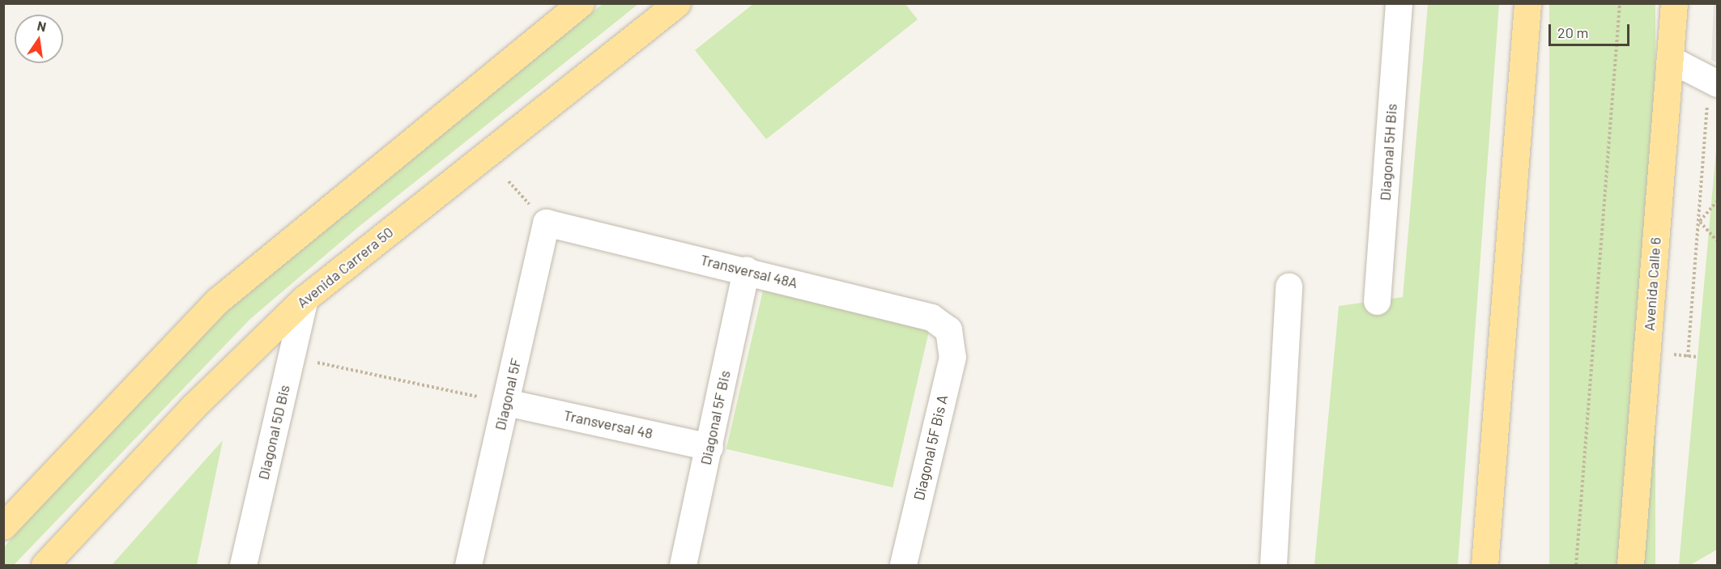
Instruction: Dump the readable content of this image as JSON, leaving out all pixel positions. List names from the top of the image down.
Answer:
{
  "streets": {
    "main road": ["Avenida Carrera 50", "Avenida Calle 6"],
    "street": [
      "Diagonal 5H Bis",
      "Transversal 48A",
      "Diagonal 5F",
      "Diagonal 5F Bis",
      "Transversal 48",
      "Diagonal 5D Bis",
      "Diagonal 5F Bis A"
    ]
  },
  "crossings": [
    ["Avenida Carrera 50", "Diagonal 5D Bis"],
    ["Transversal 48A", "Diagonal 5F"],
    ["Transversal 48A", "Diagonal 5F Bis"],
    ["Transversal 48A", "Diagonal 5F Bis A"],
    ["Diagonal 5F", "Transversal 48"],
    ["Diagonal 5F Bis", "Transversal 48"]
  ],
  "scale_bar": "20 m",
  "north": "top"
}
